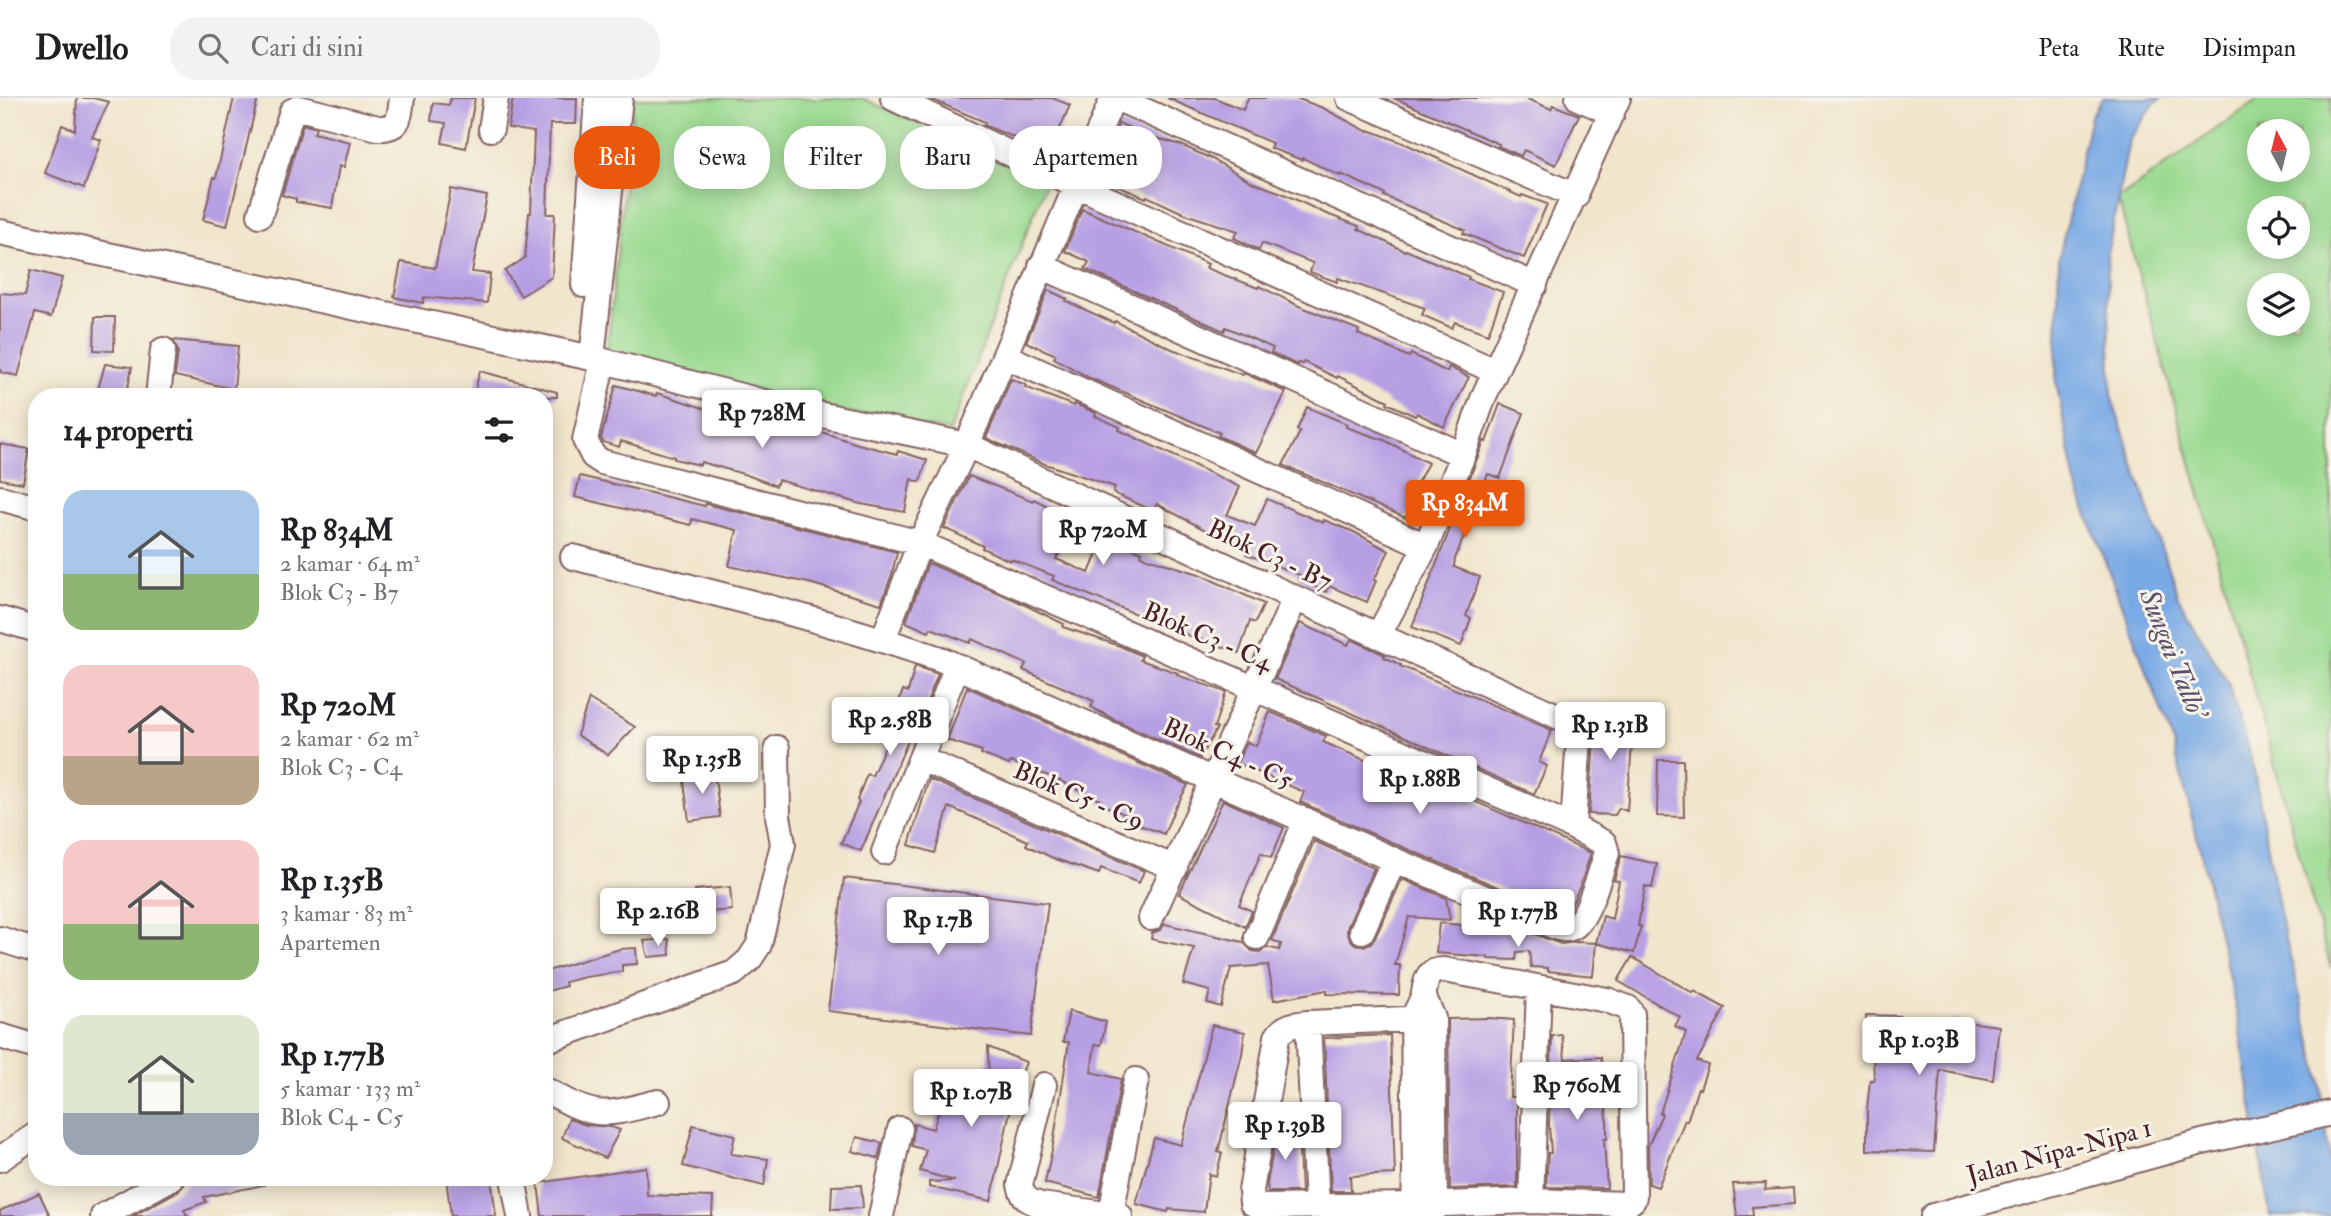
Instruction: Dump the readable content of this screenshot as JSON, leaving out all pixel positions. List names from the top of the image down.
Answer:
{
  "streets": {
    "street": [
      "Blok C3 - B7",
      "Blok C3 - C4",
      "Blok C4 - C5",
      "Blok C5 - C9",
      "Jalan Nipa-Nipa 1"
    ]
  },
  "crossings": [
    ["Blok C3 - B7", "Blok C3 - C4"],
    ["Blok C3 - C4", "Blok C4 - C5"]
  ],
  "water": ["Sungai Tallo'"],
  "north": "top",
  "page": {
    "header": "Dwello",
    "search": "Cari di sini",
    "nav": ["Peta", "Rute", "Disimpan"],
    "chip": [
      "Beli",
      "Sewa",
      "Filter",
      "Baru",
      "Apartemen"
    ],
    "heading": "14 properti",
    "price": [
      "Rp 728M",
      "Rp 834M",
      "Rp 720M",
      "Rp 2.58B",
      "Rp 1.31B",
      "Rp 1.35B",
      "Rp 1.88B",
      "Rp 2.16B",
      "Rp 1.77B",
      "Rp 1.7B",
      "Rp 1.03B",
      "Rp 760M",
      "Rp 1.07B",
      "Rp 1.39B"
    ],
    "list": [
      {
        "name": "Rp 834M",
        "note": "2 kamar · 64 m² · Blok C3 - B7"
      },
      {
        "name": "Rp 720M",
        "note": "2 kamar · 62 m² · Blok C3 - C4"
      },
      {
        "name": "Rp 1.35B",
        "note": "3 kamar · 83 m² · Apartemen"
      },
      {
        "name": "Rp 1.77B",
        "note": "5 kamar · 133 m² · Blok C4 - C5"
      }
    ]
  }
}
